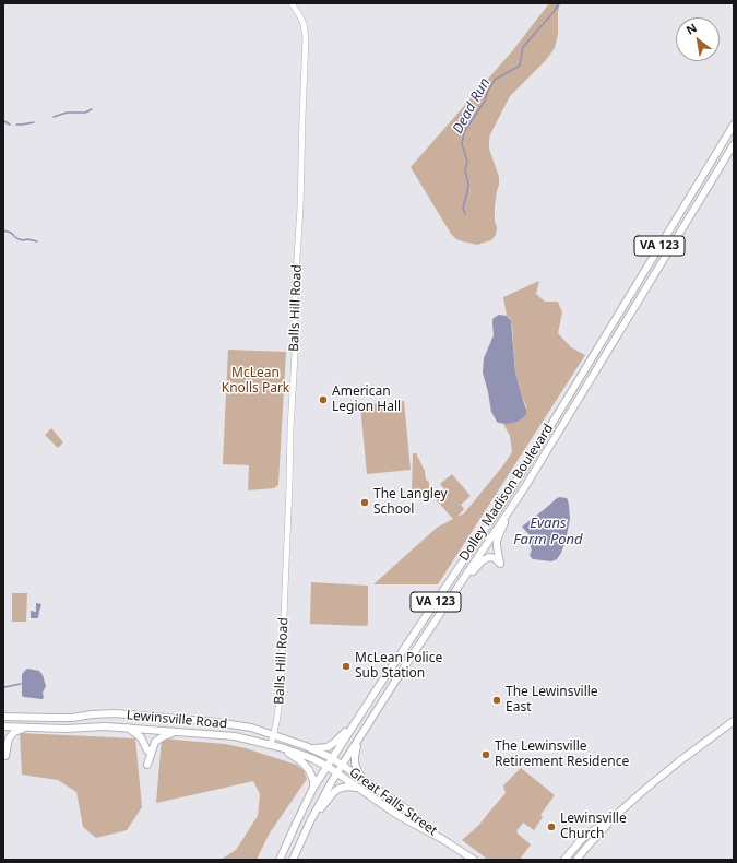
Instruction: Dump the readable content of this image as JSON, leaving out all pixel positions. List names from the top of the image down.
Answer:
{
  "streets": {
    "main road": [
      "VA 123",
      "Dolley Madison Boulevard",
      "Lewinsville Road",
      "Great Falls Street"
    ],
    "street": ["Balls Hill Road"]
  },
  "crossings": [
    ["Balls Hill Road", "Lewinsville Road"],
    ["Dolley Madison Boulevard", "Lewinsville Road"],
    ["Dolley Madison Boulevard", "Great Falls Street"],
    ["Lewinsville Road", "Great Falls Street"]
  ],
  "water": ["Dead Run", "Evans Farm Pond"],
  "parks": ["McLean Knolls Park"],
  "places": [
    "American Legion Hall",
    "The Langley School",
    "McLean Police Sub Station",
    "The Lewinsville East",
    "The Lewinsville Retirement Residence",
    "Lewinsville Church"
  ],
  "north": "top left"
}
